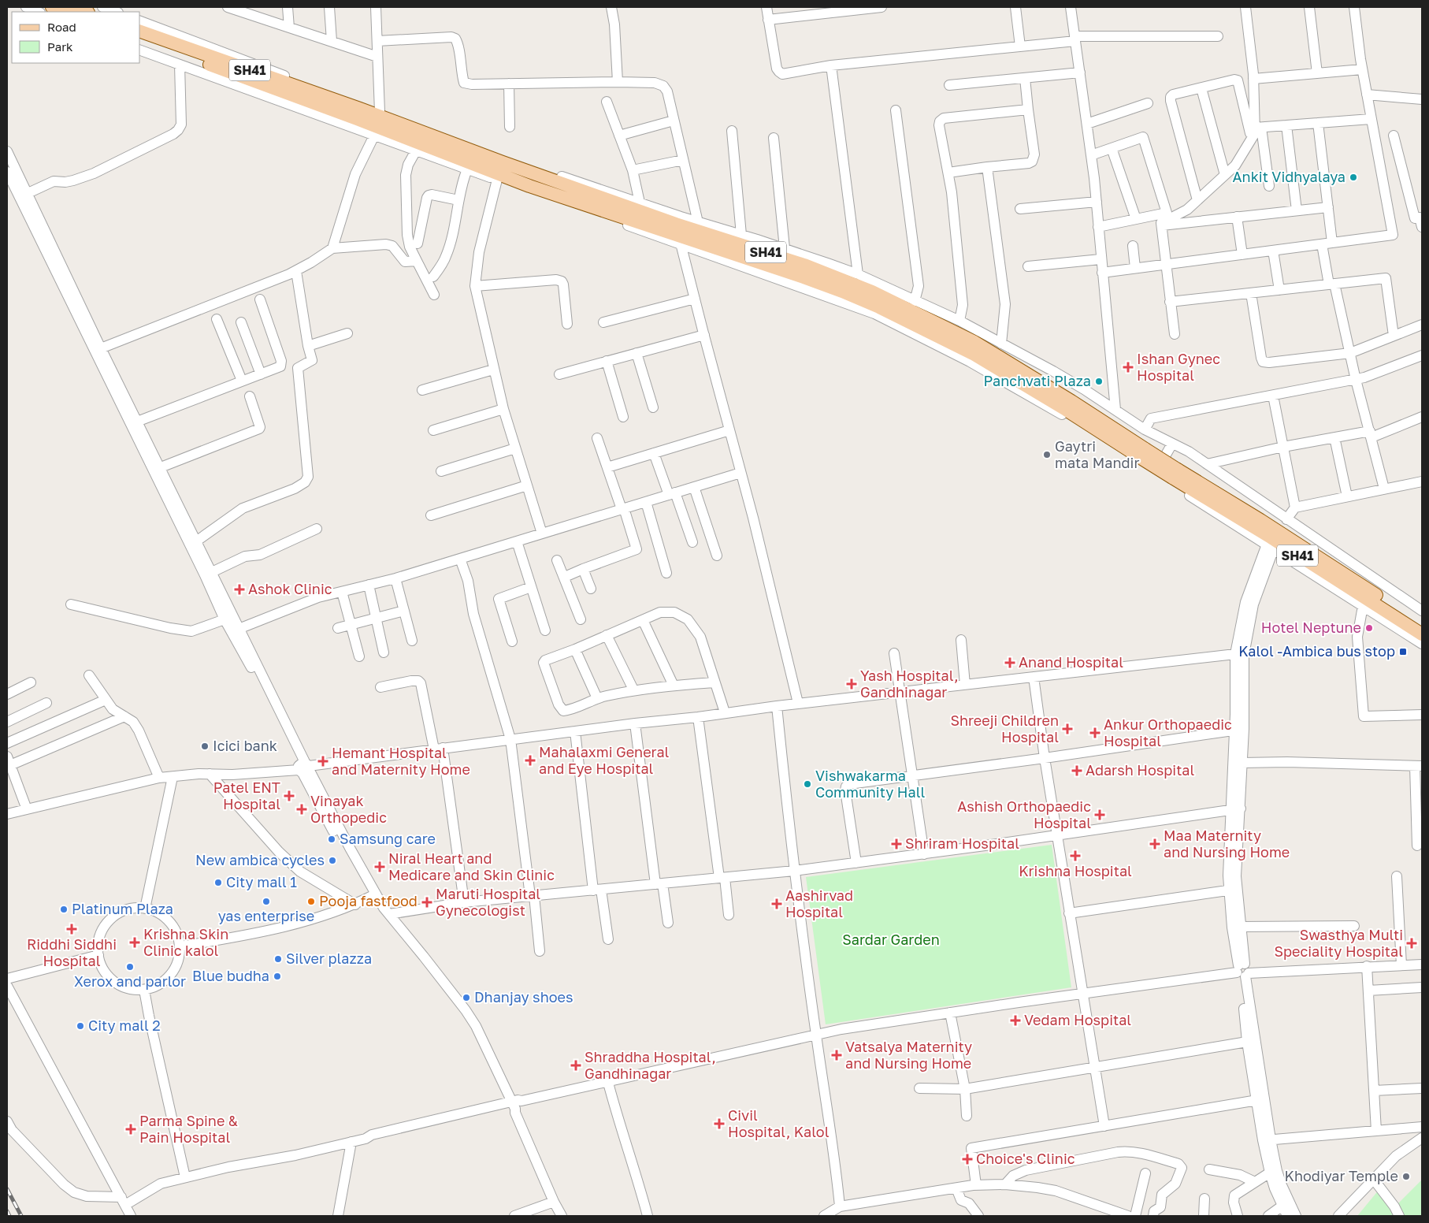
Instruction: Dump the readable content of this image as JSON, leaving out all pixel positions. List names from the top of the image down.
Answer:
{
  "streets": {
    "main road": ["SH41"]
  },
  "parks": ["Sardar Garden"],
  "places": {
    "other": [
      "Ankit Vidhyalaya",
      "Panchvati Plaza",
      "Gaytri mata Mandir",
      "Hotel Neptune",
      "Icici bank",
      "Vishwakarma Community Hall",
      "Samsung care",
      "New ambica cycles",
      "City mall 1",
      "yas enterprise",
      "Pooja fastfood",
      "Platinum Plaza",
      "Silver plazza",
      "Xerox and parlor",
      "Blue budha",
      "Dhanjay shoes",
      "City mall 2",
      "Khodiyar Temple"
    ],
    "health": [
      "Ishan Gynec Hospital",
      "Ashok Clinic",
      "Anand Hospital",
      "Yash Hospital, Gandhinagar",
      "Shreeji Children Hospital",
      "Ankur Orthopaedic Hospital",
      "Mahalaxmi General and Eye Hospital",
      "Hemant Hospital and Maternity Home",
      "Adarsh Hospital",
      "Patel ENT Hospital",
      "Vinayak Orthopedic",
      "Ashish Orthopaedic Hospital",
      "Shriram Hospital",
      "Maa Maternity and Nursing Home",
      "Krishna Hospital",
      "Niral Heart and Medicare and Skin Clinic",
      "Maruti Hospital Gynecologist",
      "Aashirvad Hospital",
      "Riddhi Siddhi Hospital",
      "Krishna Skin Clinic kalol",
      "Swasthya Multi Speciality Hospital",
      "Vedam Hospital",
      "Vatsalya Maternity and Nursing Home",
      "Shraddha Hospital, Gandhinagar",
      "Civil Hospital, Kalol",
      "Parma Spine & Pain Hospital",
      "Choice's Clinic"
    ],
    "transit": ["Kalol -Ambica bus stop"]
  },
  "legend": ["Road", "Park"]
}
